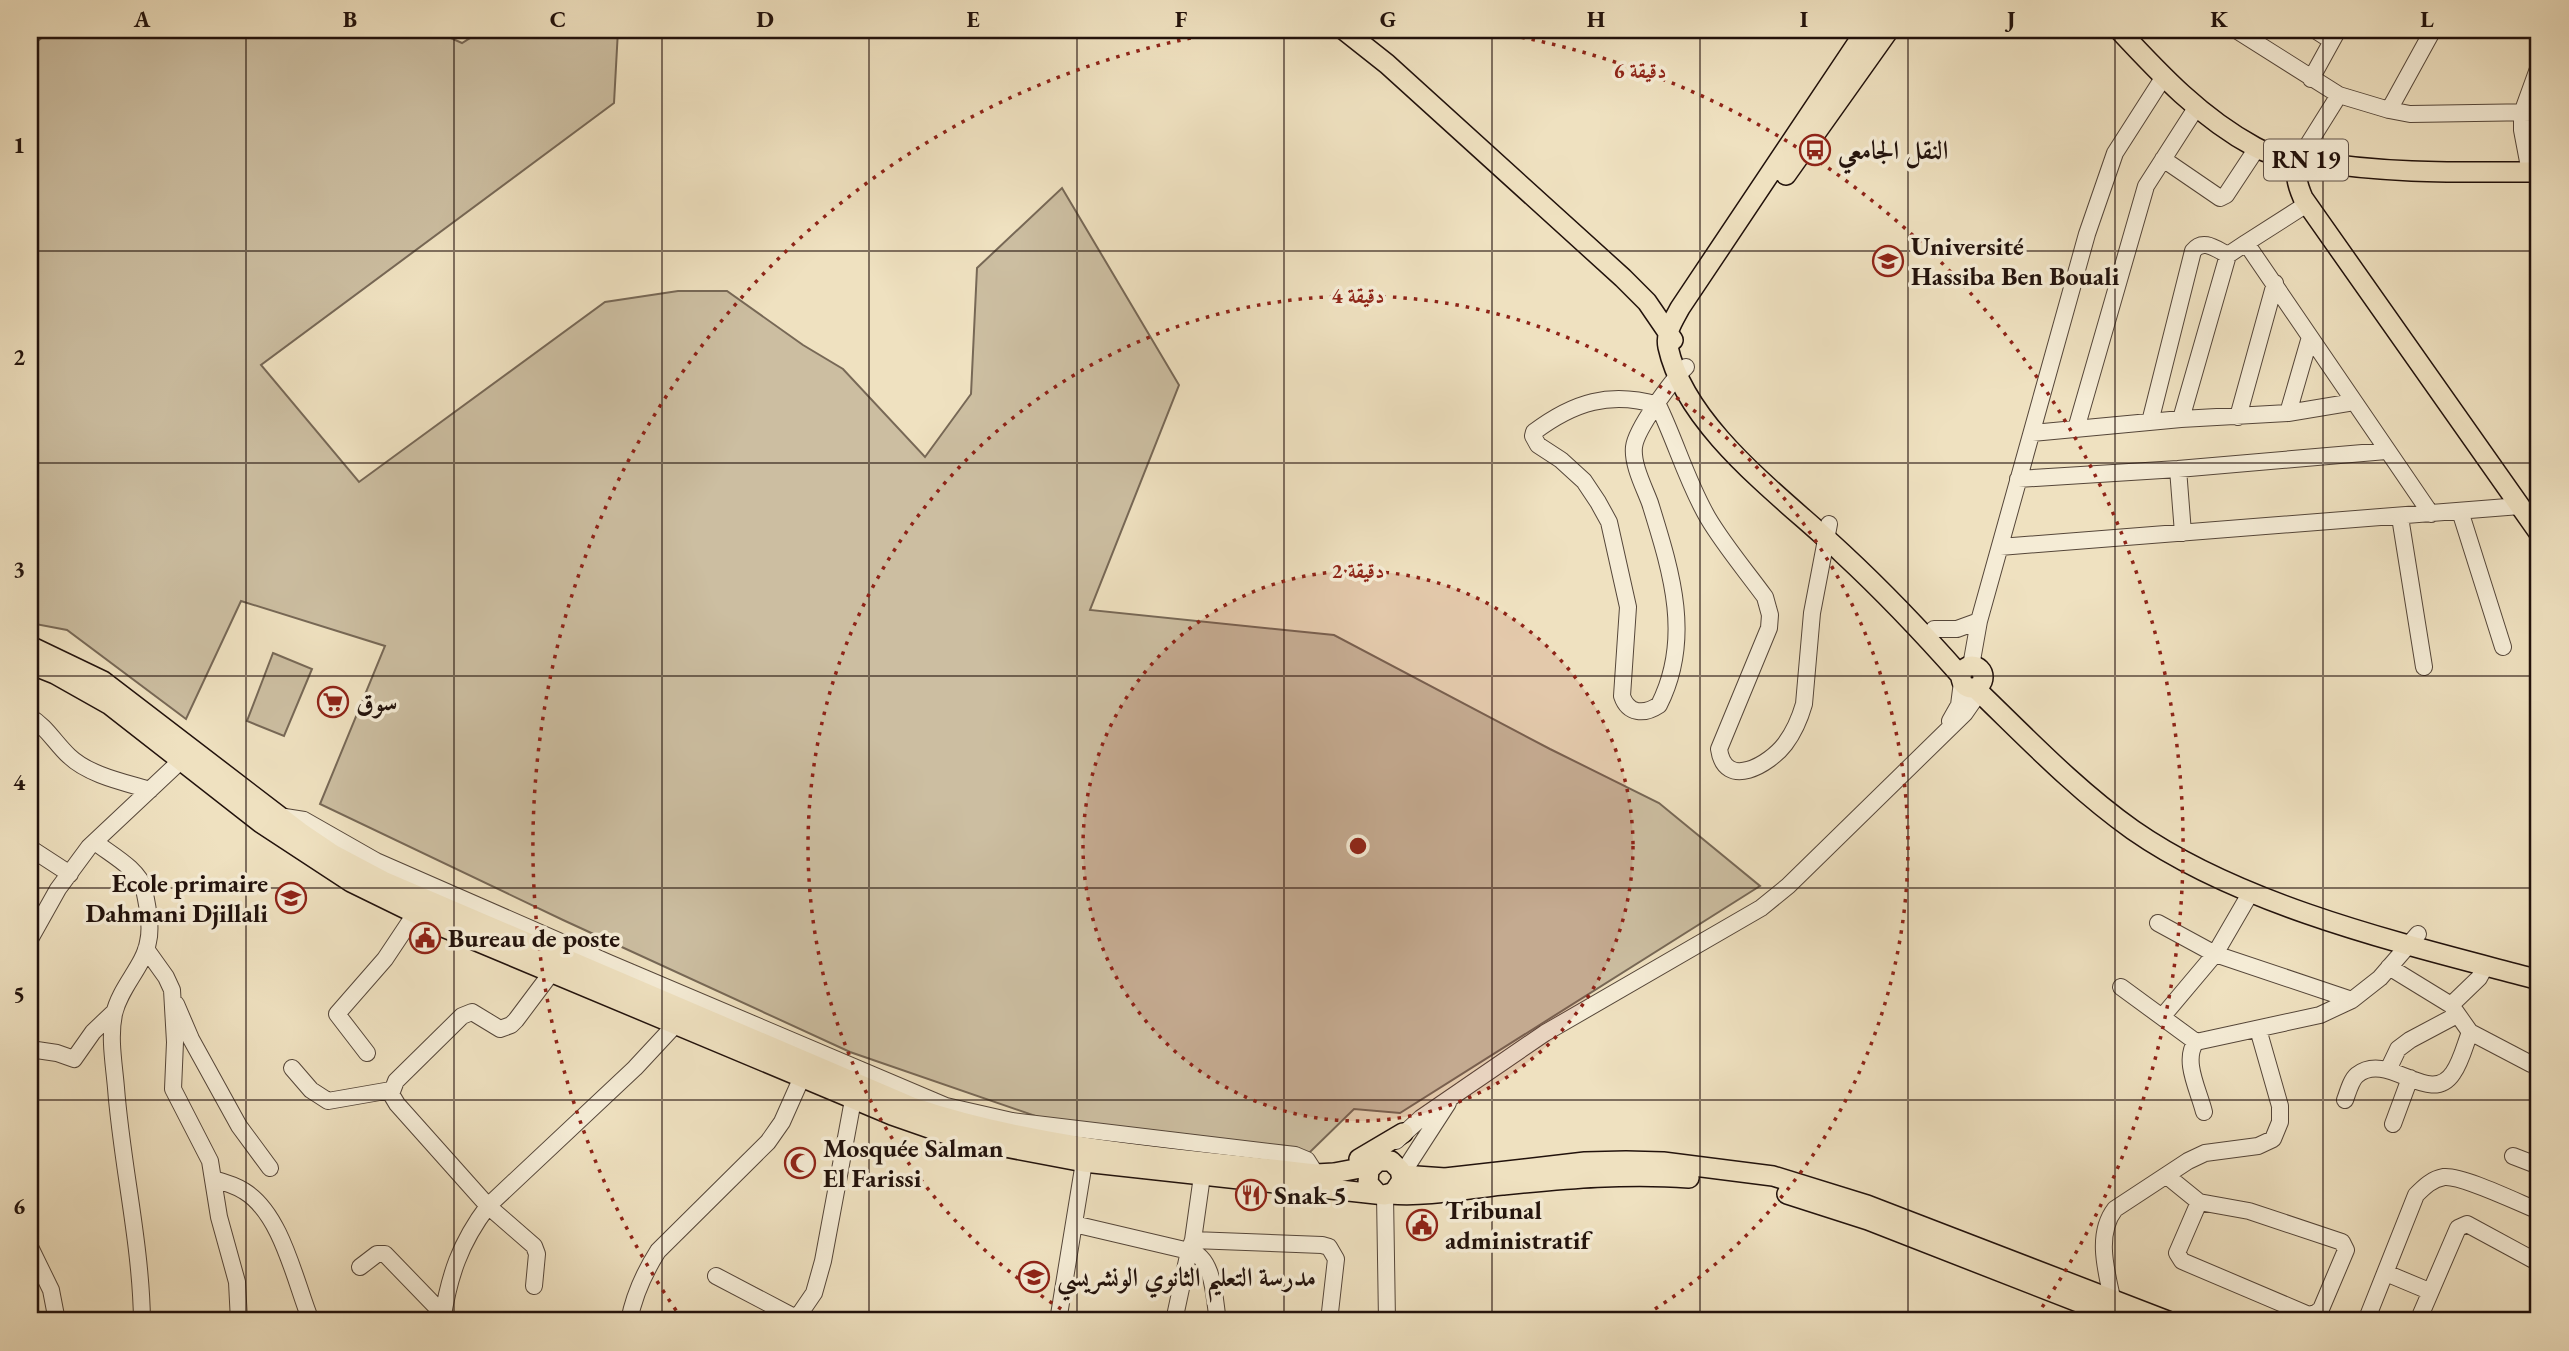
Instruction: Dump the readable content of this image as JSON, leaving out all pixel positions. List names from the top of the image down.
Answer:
{
  "streets": {
    "main road": ["RN 19"]
  },
  "places": {
    "bus stop": ["النقل الجامعي"],
    "school or university": ["Université Hassiba Ben Bouali", "Ecole primaire Dahmani Djillali", "مدرسة التعليم الثانوي الونشريسي"],
    "supermarket": ["سوق"],
    "public building": ["Bureau de poste", "Tribunal administratif"],
    "mosque": ["Mosquée Salman El Farissi"],
    "restaurant": ["Snak 5"]
  },
  "grid": {
    "columns": [
      "A",
      "B",
      "C",
      "D",
      "E",
      "F",
      "G",
      "H",
      "I",
      "J",
      "K",
      "L"
    ],
    "rows": [
      "1",
      "2",
      "3",
      "4",
      "5",
      "6"
    ]
  },
  "rings": ["6 دقيقة", "4 دقيقة", "2 دقيقة"]
}
